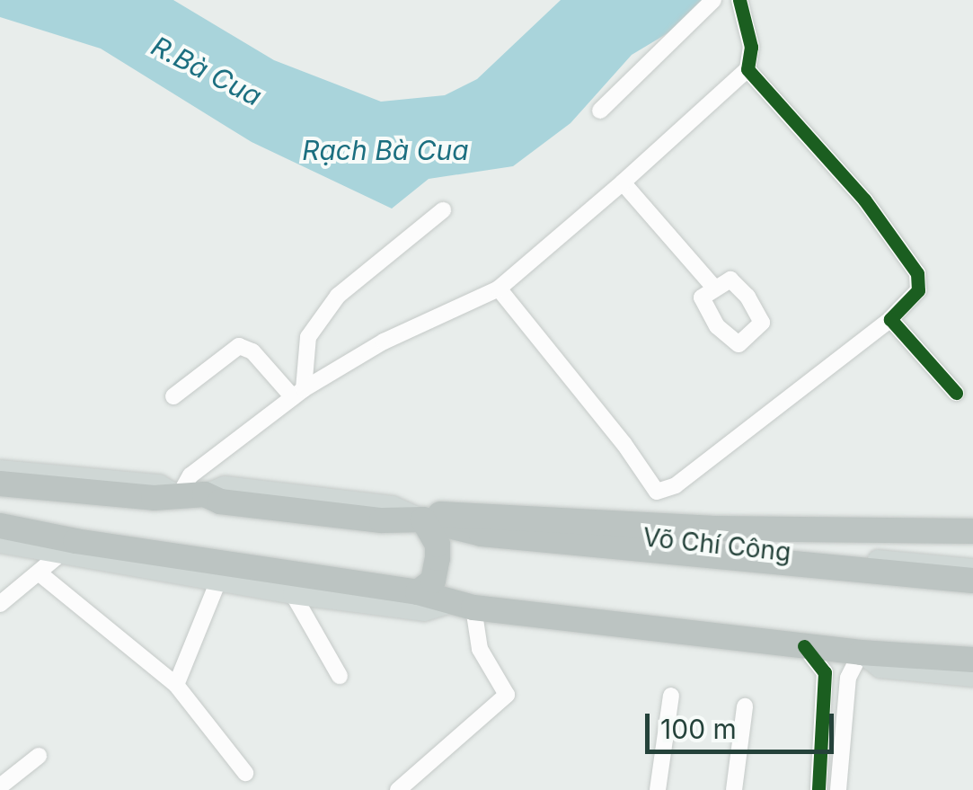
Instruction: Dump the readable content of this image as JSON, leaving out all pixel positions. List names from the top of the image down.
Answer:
{
  "streets": {
    "highway": ["Võ Chí Công"]
  },
  "water": ["R.Bà Cua", "Rạch Bà Cua"],
  "scale_bar": "100 m"
}
